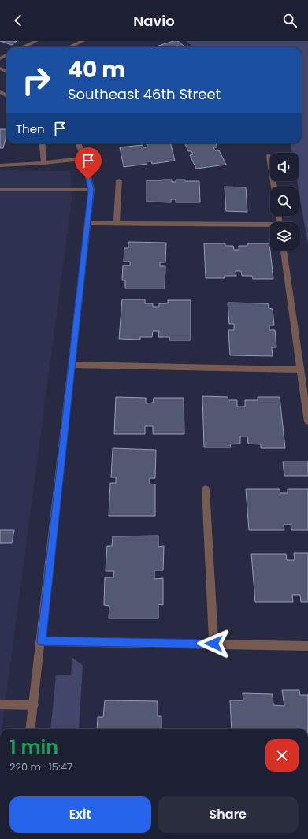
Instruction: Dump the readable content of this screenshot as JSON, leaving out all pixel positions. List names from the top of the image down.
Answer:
{
  "page": {
    "header": "Navio",
    "turn": ["40 m", "Southeast 46th Street"],
    "then": "Then",
    "heading": ["1 min", "220 m · 15:47"],
    "buttons": ["Exit", "Share"]
  }
}
